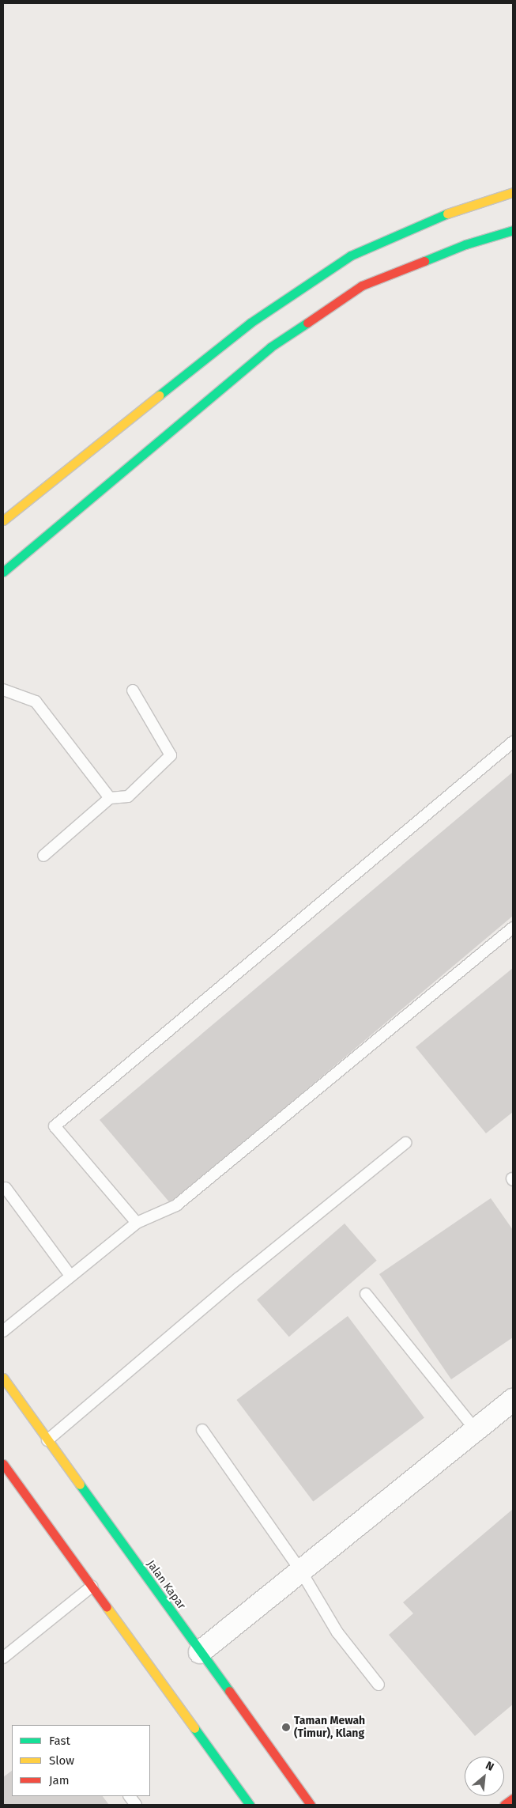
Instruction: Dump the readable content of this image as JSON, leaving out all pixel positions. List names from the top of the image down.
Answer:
{
  "streets": {
    "highway": ["Jalan Kapar"]
  },
  "places": ["Taman Mewah (Timur), Klang"],
  "legend": ["Fast", "Slow", "Jam"],
  "north": "top right"
}
